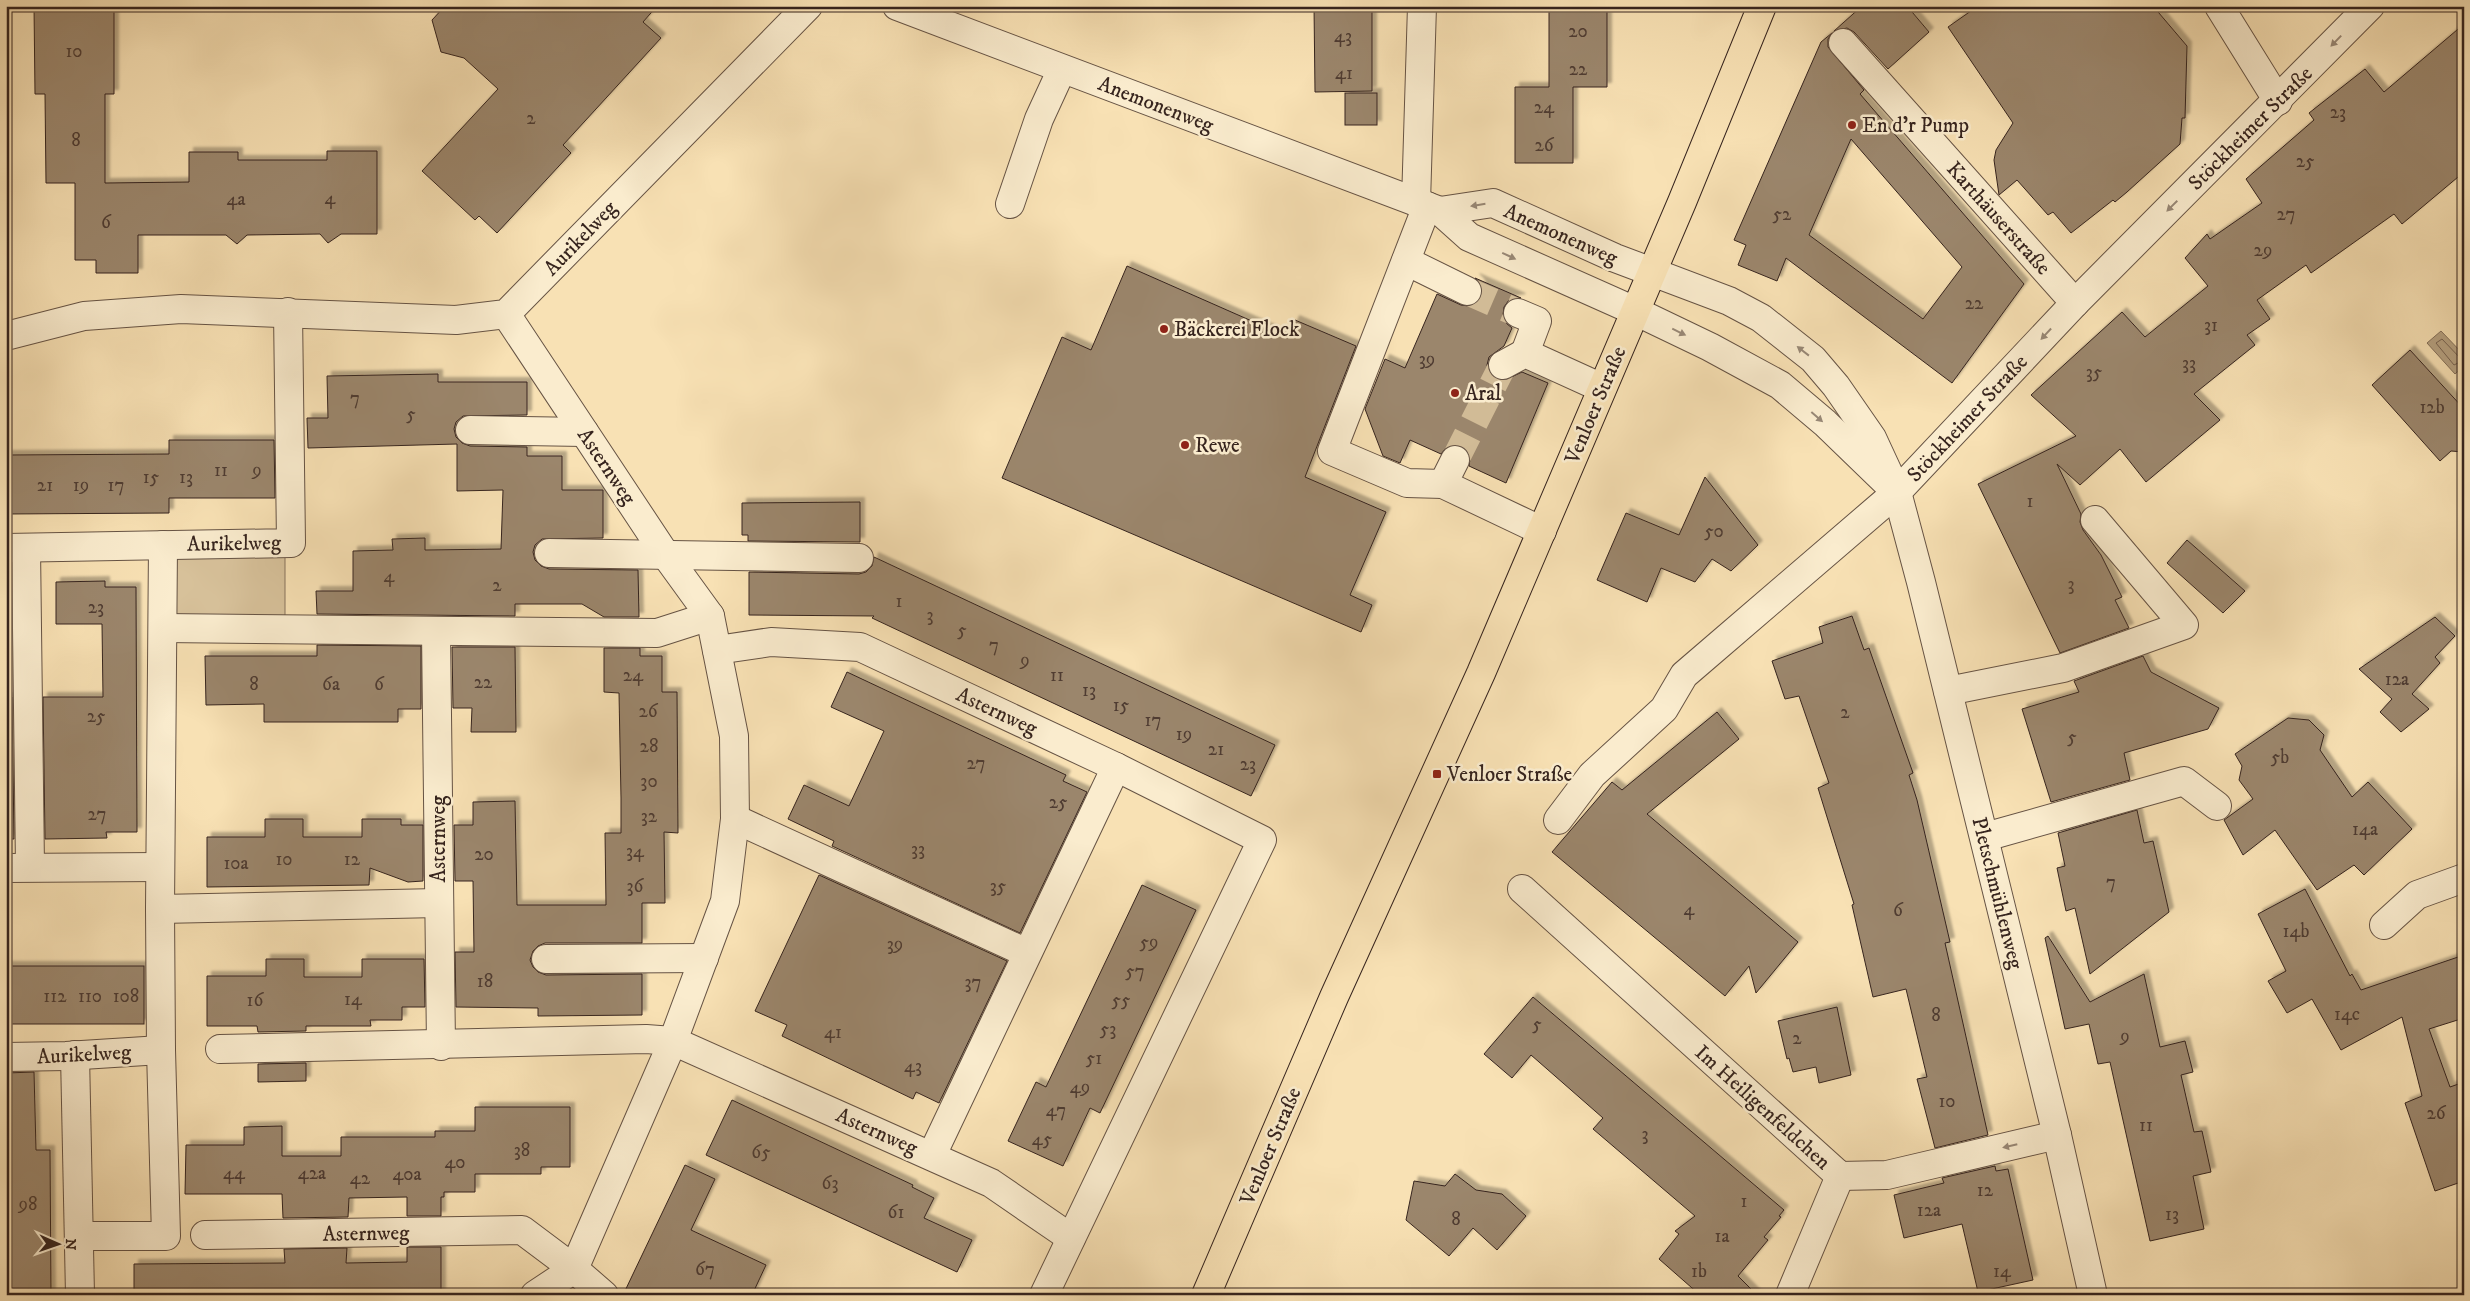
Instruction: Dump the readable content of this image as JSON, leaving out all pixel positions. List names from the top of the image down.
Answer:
{
  "streets": {
    "main road": ["Venloer Straße"],
    "street": [
      "Anemonenweg",
      "Stöckheimer Straße",
      "Karthäuserstraße",
      "Aurikelweg",
      "Asternweg",
      "Pletschmühlenweg",
      "Im Heiligenfeldchen"
    ]
  },
  "crossings": [
    ["Anemonenweg", "Venloer Straße"],
    ["Anemonenweg", "Pletschmühlenweg"],
    ["Stöckheimer Straße", "Karthäuserstraße"],
    ["Stöckheimer Straße", "Pletschmühlenweg"],
    ["Aurikelweg", "Asternweg"],
    ["Venloer Straße", "Pletschmühlenweg"],
    ["Pletschmühlenweg", "Im Heiligenfeldchen"]
  ],
  "one_way": ["Stöckheimer Straße"],
  "places": {
    "other": [
      "En d'r Pump",
      "Bäckerei Flock",
      "Aral",
      "Rewe"
    ],
    "transit": ["Venloer Straße"]
  },
  "house_numbers": [
    "20",
    "43",
    "10",
    "22",
    "41",
    "24",
    "23",
    "2",
    "8",
    "26",
    "25",
    "4",
    "4a",
    "52",
    "27",
    "6",
    "29",
    "22",
    "31",
    "39",
    "33",
    "35",
    "7",
    "12b",
    "5",
    "11",
    "9",
    "15",
    "13",
    "21",
    "19",
    "17",
    "1",
    "50",
    "4",
    "3",
    "2",
    "1",
    "23",
    "3",
    "5",
    "7",
    "9",
    "24",
    "11",
    "12a",
    "22",
    "8",
    "6a",
    "6",
    "13",
    "15",
    "26",
    "2",
    "25",
    "17",
    "19",
    "5",
    "28",
    "21",
    "5b",
    "27",
    "23",
    "30",
    "25",
    "27",
    "32",
    "14a",
    "33",
    "34",
    "20",
    "10",
    "12",
    "10a",
    "7",
    "36",
    "35",
    "4",
    "6",
    "14b",
    "59",
    "39",
    "57",
    "18",
    "37",
    "112",
    "110",
    "108",
    "14",
    "16",
    "55",
    "14c",
    "8",
    "5",
    "53",
    "41",
    "9",
    "2",
    "51",
    "43",
    "49",
    "10",
    "47",
    "26",
    "11",
    "3",
    "45",
    "38",
    "65",
    "40",
    "44",
    "42a",
    "40a",
    "42",
    "63",
    "12",
    "1",
    "98",
    "12a",
    "61",
    "13",
    "8",
    "1a",
    "67",
    "1b",
    "14"
  ],
  "north": "right"
}
